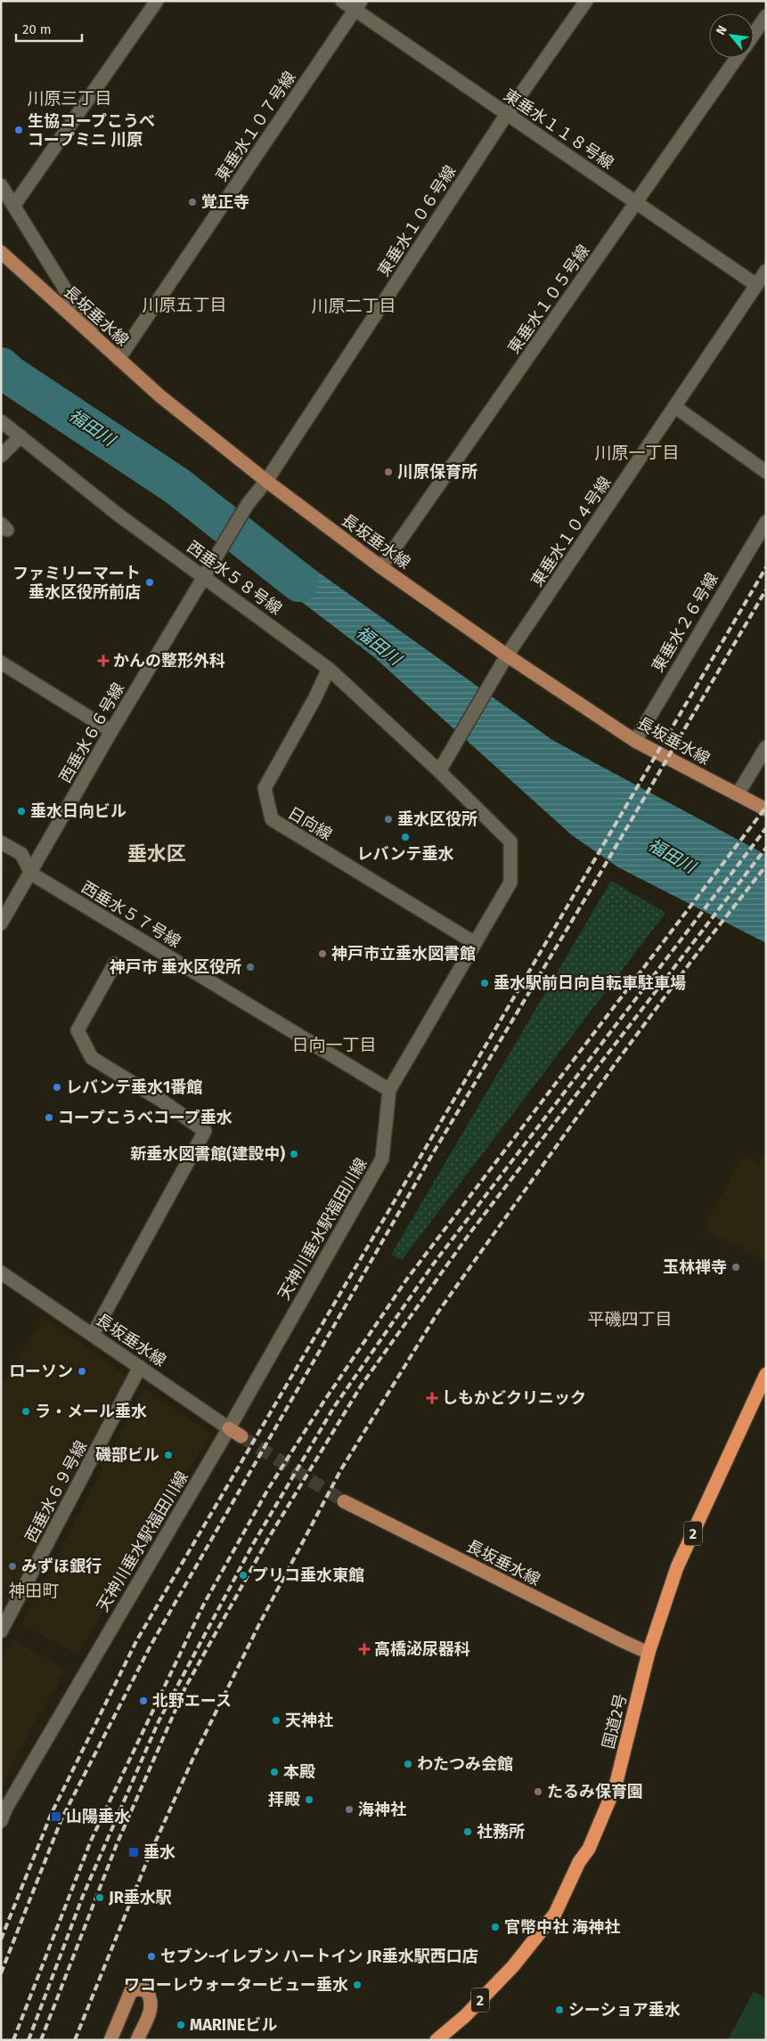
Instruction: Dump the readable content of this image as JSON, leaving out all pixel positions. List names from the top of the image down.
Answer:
{
  "streets": {
    "highway": ["2", "国道2号"],
    "main road": ["長坂垂水線"],
    "street": [
      "東垂水１０７号線",
      "東垂水１１８号線",
      "東垂水１０６号線",
      "東垂水１０５号線",
      "東垂水１０４号線",
      "西垂水５８号線",
      "東垂水２６号線",
      "西垂水６６号線",
      "日向線",
      "西垂水５７号線",
      "天神川垂水駅福田川線",
      "西垂水６９号線"
    ]
  },
  "crossings": [
    ["東垂水１０７号線", "東垂水１１８号線"],
    ["東垂水１０７号線", "長坂垂水線"],
    ["東垂水１１８号線", "東垂水１０６号線"],
    ["東垂水１１８号線", "東垂水１０５号線"],
    ["東垂水１１８号線", "東垂水１０４号線"],
    ["東垂水１０６号線", "長坂垂水線"],
    ["東垂水１０６号線", "西垂水６６号線"],
    ["東垂水１０５号線", "長坂垂水線"],
    ["長坂垂水線", "東垂水１０４号線"],
    ["長坂垂水線", "東垂水２６号線"],
    ["長坂垂水線", "天神川垂水駅福田川線"],
    ["長坂垂水線", "西垂水６９号線"],
    ["長坂垂水線", "国道2号"],
    ["西垂水５８号線", "西垂水６６号線"],
    ["西垂水５８号線", "日向線"],
    ["西垂水５８号線", "天神川垂水駅福田川線"],
    ["西垂水６６号線", "西垂水５７号線"],
    ["日向線", "天神川垂水駅福田川線"],
    ["西垂水５７号線", "天神川垂水駅福田川線"]
  ],
  "districts": [
    "川原三丁目",
    "川原五丁目",
    "川原二丁目",
    "川原一丁目",
    "垂水区",
    "日向一丁目",
    "平磯四丁目",
    "神田町"
  ],
  "water": ["福田川"],
  "places": {
    "other": [
      "生協コープこうべ コープミニ 川原",
      "覚正寺",
      "川原保育所",
      "ファミリーマート 垂水区役所前店",
      "垂水日向ビル",
      "垂水区役所",
      "レバンテ垂水",
      "神戸市立垂水図書館",
      "神戸市 垂水区役所",
      "垂水駅前日向自転車駐車場",
      "レバンテ垂水1番館",
      "コープこうべコープ垂水",
      "新垂水図書館(建設中)",
      "玉林禅寺",
      "ローソン",
      "ラ・メール垂水",
      "磯部ビル",
      "みずほ銀行",
      "プリコ垂水東館",
      "北野エース",
      "天神社",
      "わたつみ会館",
      "本殿",
      "たるみ保育園",
      "拝殿",
      "海神社",
      "社務所",
      "JR垂水駅",
      "官幣中社 海神社",
      "セブン-イレブン ハートイン JR垂水駅西口店",
      "ワコーレウォータービュー垂水",
      "シーショア垂水",
      "MARINEビル"
    ],
    "health": ["かんの整形外科", "しもかどクリニック", "高橋泌尿器科"],
    "transit": ["山陽垂水", "垂水"]
  },
  "scale_bar": "20 m",
  "north": "top left"
}
